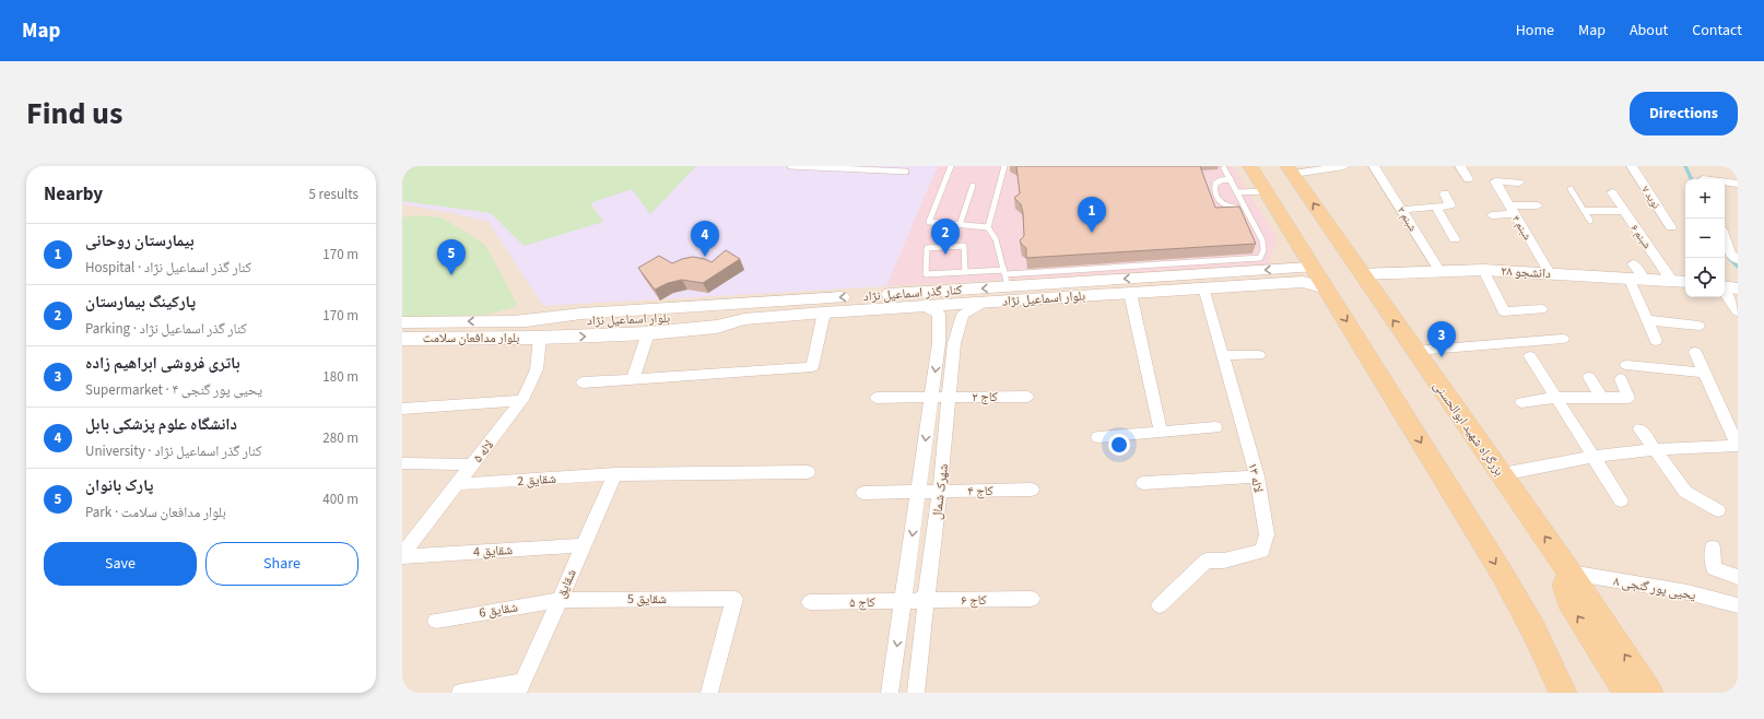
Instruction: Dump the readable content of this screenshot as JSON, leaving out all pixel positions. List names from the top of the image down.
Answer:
{
  "streets": {
    "main road": [
      "دانشجو ۲۸",
      "کنار گذر اسماعیل نژاد",
      "بلوار اسماعیل نژاد",
      "بلوار مدافعان سلامت",
      "بزرگراه شهید ابوالحسنی"
    ],
    "street": [
      "نوید ۷",
      "شبنم ۲",
      "شبنم ۴",
      "شبنم ۶",
      "کاج ۲",
      "لاله ۵",
      "لاله ۱۳",
      "شقايق 2",
      "کاج ۴",
      "شهرک شمال",
      "شقايق 4",
      "شقايق",
      "یحیی پور گنجی ۸",
      "شقايق 5",
      "کاج ۶",
      "کاج ۵",
      "شقايق 6"
    ]
  },
  "crossings": [
    ["شبنم ۲", "دانشجو ۲۸"],
    ["شبنم ۴", "دانشجو ۲۸"],
    ["شبنم ۶", "دانشجو ۲۸"],
    ["دانشجو ۲۸", "بزرگراه شهید ابوالحسنی"],
    ["کنار گذر اسماعیل نژاد", "بلوار اسماعیل نژاد"],
    ["کنار گذر اسماعیل نژاد", "بلوار مدافعان سلامت"],
    ["بلوار اسماعیل نژاد", "بلوار مدافعان سلامت"],
    ["بلوار اسماعیل نژاد", "لاله ۵"],
    ["بلوار اسماعیل نژاد", "لاله ۱۳"],
    ["بلوار اسماعیل نژاد", "شهرک شمال"],
    ["بلوار مدافعان سلامت", "لاله ۵"],
    ["کاج ۲", "شهرک شمال"],
    ["بزرگراه شهید ابوالحسنی", "یحیی پور گنجی ۸"],
    ["لاله ۵", "شقايق 2"],
    ["لاله ۵", "شقايق 4"],
    ["شقايق 2", "شقايق"],
    ["کاج ۴", "شهرک شمال"],
    ["شهرک شمال", "کاج ۶"],
    ["شهرک شمال", "کاج ۵"],
    ["شقايق 4", "شقايق"],
    ["شقايق", "شقايق 5"],
    ["شقايق", "شقايق 6"],
    ["شقايق 5", "شقايق 6"],
    ["کاج ۶", "کاج ۵"]
  ],
  "one_way": ["کنار گذر اسماعیل نژاد"],
  "page": {
    "header": "Map",
    "nav": [
      "Home",
      "Map",
      "About",
      "Contact"
    ],
    "title": "Find us",
    "buttons": [
      "Directions",
      ["Save", "Share"]
    ],
    "heading": ["Nearby", "5 results"],
    "map_buttons": ["+", "−"],
    "pins": [
      "1",
      "2",
      "4",
      "5",
      "3"
    ],
    "list": [
      {
        "mark": "1",
        "name": "بیمارستان روحانی",
        "note": "Hospital · کنار گذر اسماعیل نژاد",
        "value": "170 m"
      },
      {
        "mark": "2",
        "name": "پارکینگ بیمارستان",
        "note": "Parking · کنار گذر اسماعیل نژاد",
        "value": "170 m"
      },
      {
        "mark": "3",
        "name": "باتری فروشی ابراهیم زاده",
        "note": "Supermarket · یحیی پور گنجی ۴",
        "value": "180 m"
      },
      {
        "mark": "4",
        "name": "دانشگاه علوم پزشکی بابل",
        "note": "University · کنار گذر اسماعیل نژاد",
        "value": "280 m"
      },
      {
        "mark": "5",
        "name": "پارک بانوان",
        "note": "Park · بلوار مدافعان سلامت",
        "value": "400 m"
      }
    ]
  }
}
